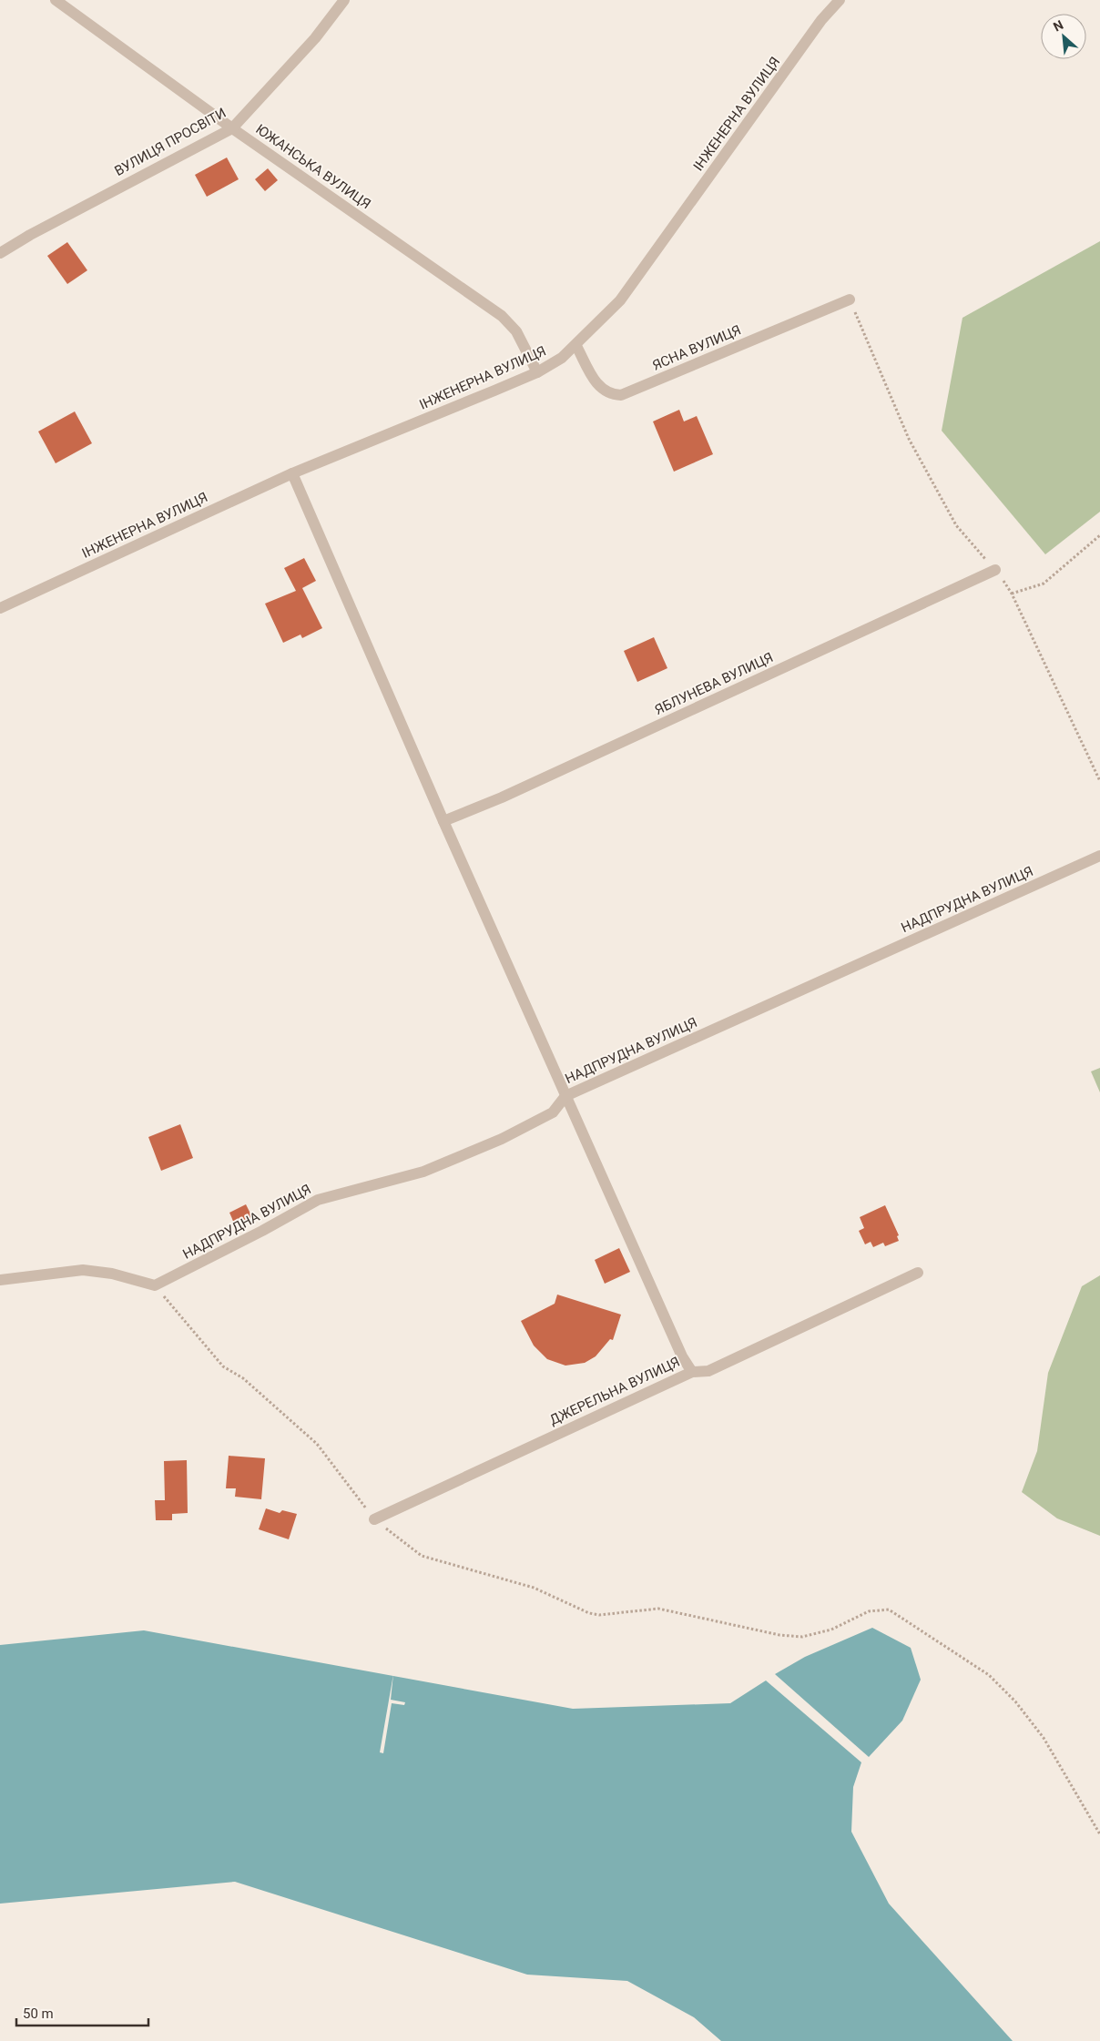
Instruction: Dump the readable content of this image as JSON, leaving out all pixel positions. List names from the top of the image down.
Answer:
{
  "streets": {
    "street": [
      "ІНЖЕНЕРНА ВУЛИЦЯ",
      "ВУЛИЦЯ ПРОСВІТИ",
      "ЮЖАНСЬКА ВУЛИЦЯ",
      "ЯСНА ВУЛИЦЯ",
      "ЯБЛУНЕВА ВУЛИЦЯ",
      "НАДПРУДНА ВУЛИЦЯ",
      "ДЖЕРЕЛЬНА ВУЛИЦЯ"
    ]
  },
  "crossings": [
    ["ІНЖЕНЕРНА ВУЛИЦЯ", "ЮЖАНСЬКА ВУЛИЦЯ"],
    ["ІНЖЕНЕРНА ВУЛИЦЯ", "ЯСНА ВУЛИЦЯ"],
    ["ВУЛИЦЯ ПРОСВІТИ", "ЮЖАНСЬКА ВУЛИЦЯ"]
  ],
  "scale_bar": "50 m",
  "north": "top left"
}
